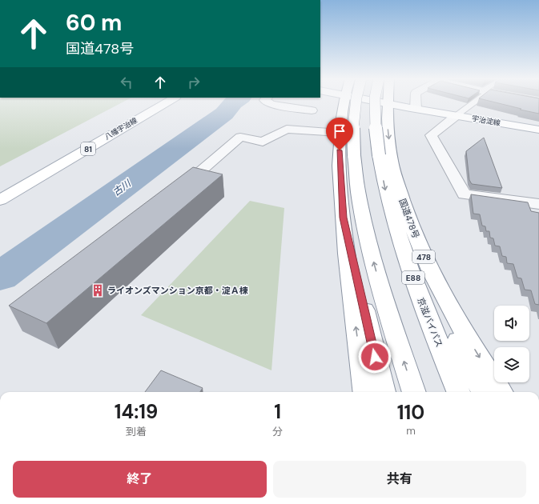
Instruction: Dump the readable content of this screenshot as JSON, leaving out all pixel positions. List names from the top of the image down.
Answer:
{
  "streets": {
    "main road": [
      "宇治淀線",
      "八幡宇治線",
      "81",
      "国道478号",
      "478",
      "E88",
      "京滋バイパス"
    ]
  },
  "crossings": [
    ["宇治淀線", "国道478号"]
  ],
  "water": ["古川"],
  "places": {
    "building": ["ライオンズマンション京都・淀Ａ棟"]
  },
  "page": {
    "turn": ["60 m", "国道478号"],
    "eta": [
      "14:19",
      "到着",
      "1",
      "分",
      "110",
      "m"
    ],
    "buttons": ["終了", "共有"]
  }
}
